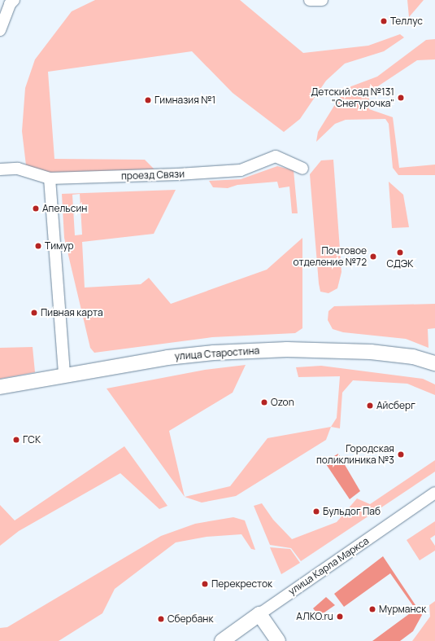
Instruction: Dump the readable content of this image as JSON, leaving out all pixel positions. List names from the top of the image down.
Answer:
{
  "streets": {
    "main road": ["улица Старостина", "улица Карла Маркса"],
    "street": ["проезд Связи"]
  },
  "places": [
    "Теллус",
    "Детский сад №131 \"Снегурочка\"",
    "Гимназия №1",
    "Апельсин",
    "Тимур",
    "СДЭК",
    "Почтовое отделение №72",
    "Пивная карта",
    "Ozon",
    "Айсберг",
    "ГСК",
    "Городская поликлиника №3",
    "Бульдог Паб",
    "Перекресток",
    "Мурманск",
    "АЛКО.ru",
    "Сбербанк"
  ]
}
